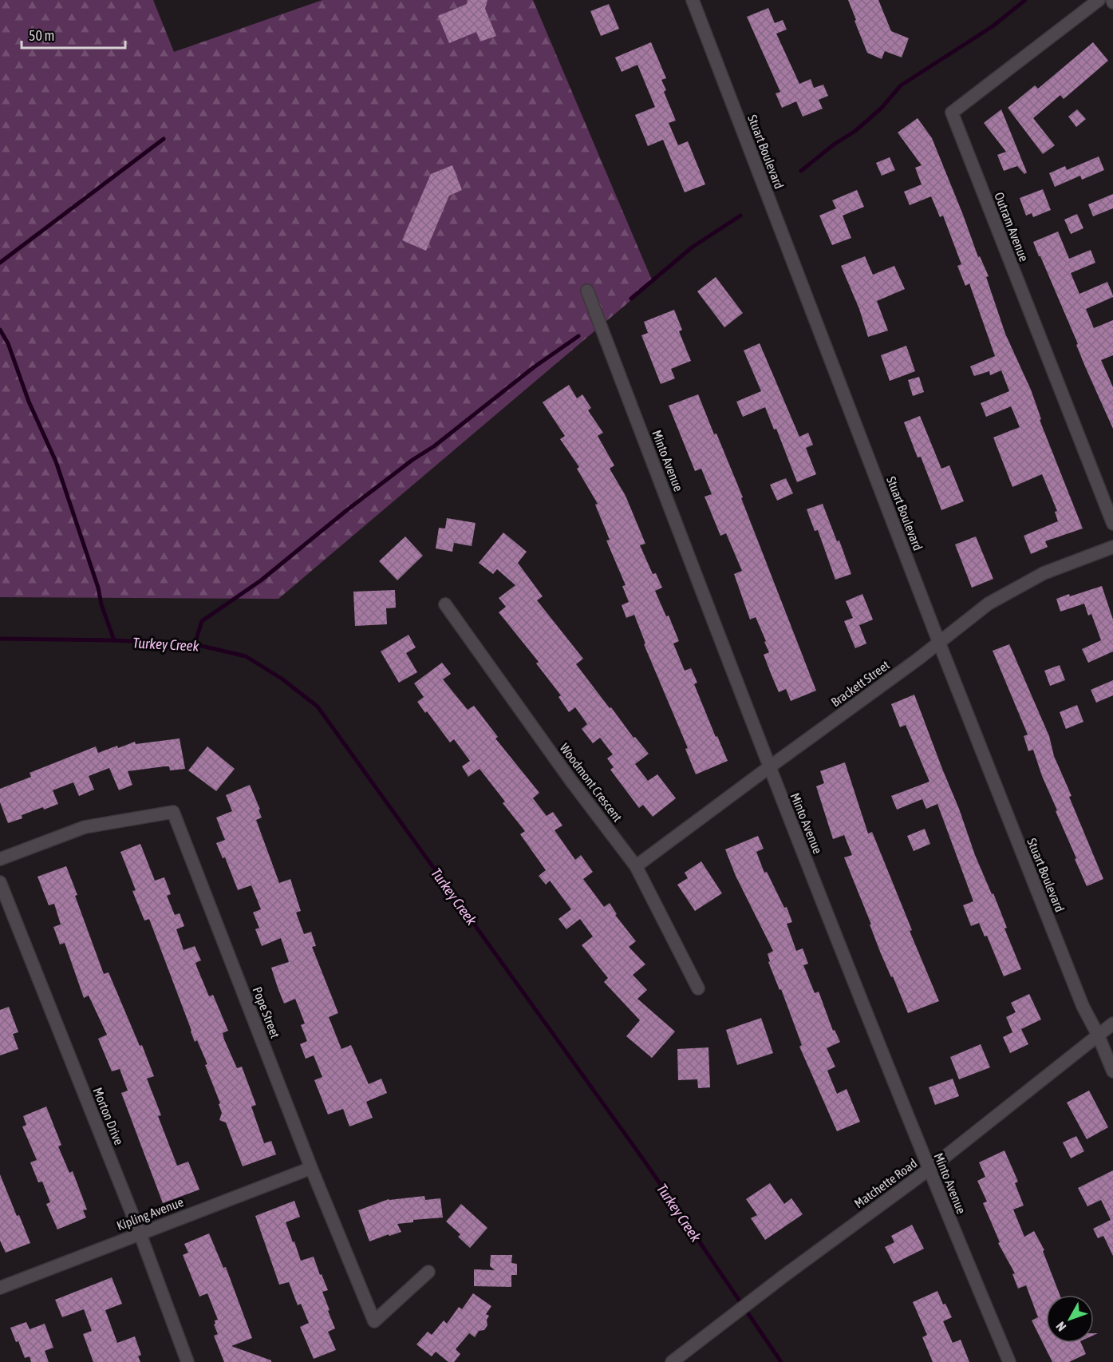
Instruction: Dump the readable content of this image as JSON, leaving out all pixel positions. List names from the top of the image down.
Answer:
{
  "streets": {
    "street": [
      "Stuart Boulevard",
      "Outram Avenue",
      "Minto Avenue",
      "Brackett Street",
      "Woodmont Crescent",
      "Pope Street",
      "Morton Drive",
      "Matchette Road",
      "Kipling Avenue"
    ]
  },
  "crossings": [
    ["Stuart Boulevard", "Brackett Street"],
    ["Stuart Boulevard", "Matchette Road"],
    ["Minto Avenue", "Brackett Street"],
    ["Minto Avenue", "Matchette Road"],
    ["Brackett Street", "Woodmont Crescent"],
    ["Pope Street", "Kipling Avenue"],
    ["Morton Drive", "Kipling Avenue"]
  ],
  "water": ["Turkey Creek"],
  "scale_bar": "50 m",
  "north": "bottom left"
}
